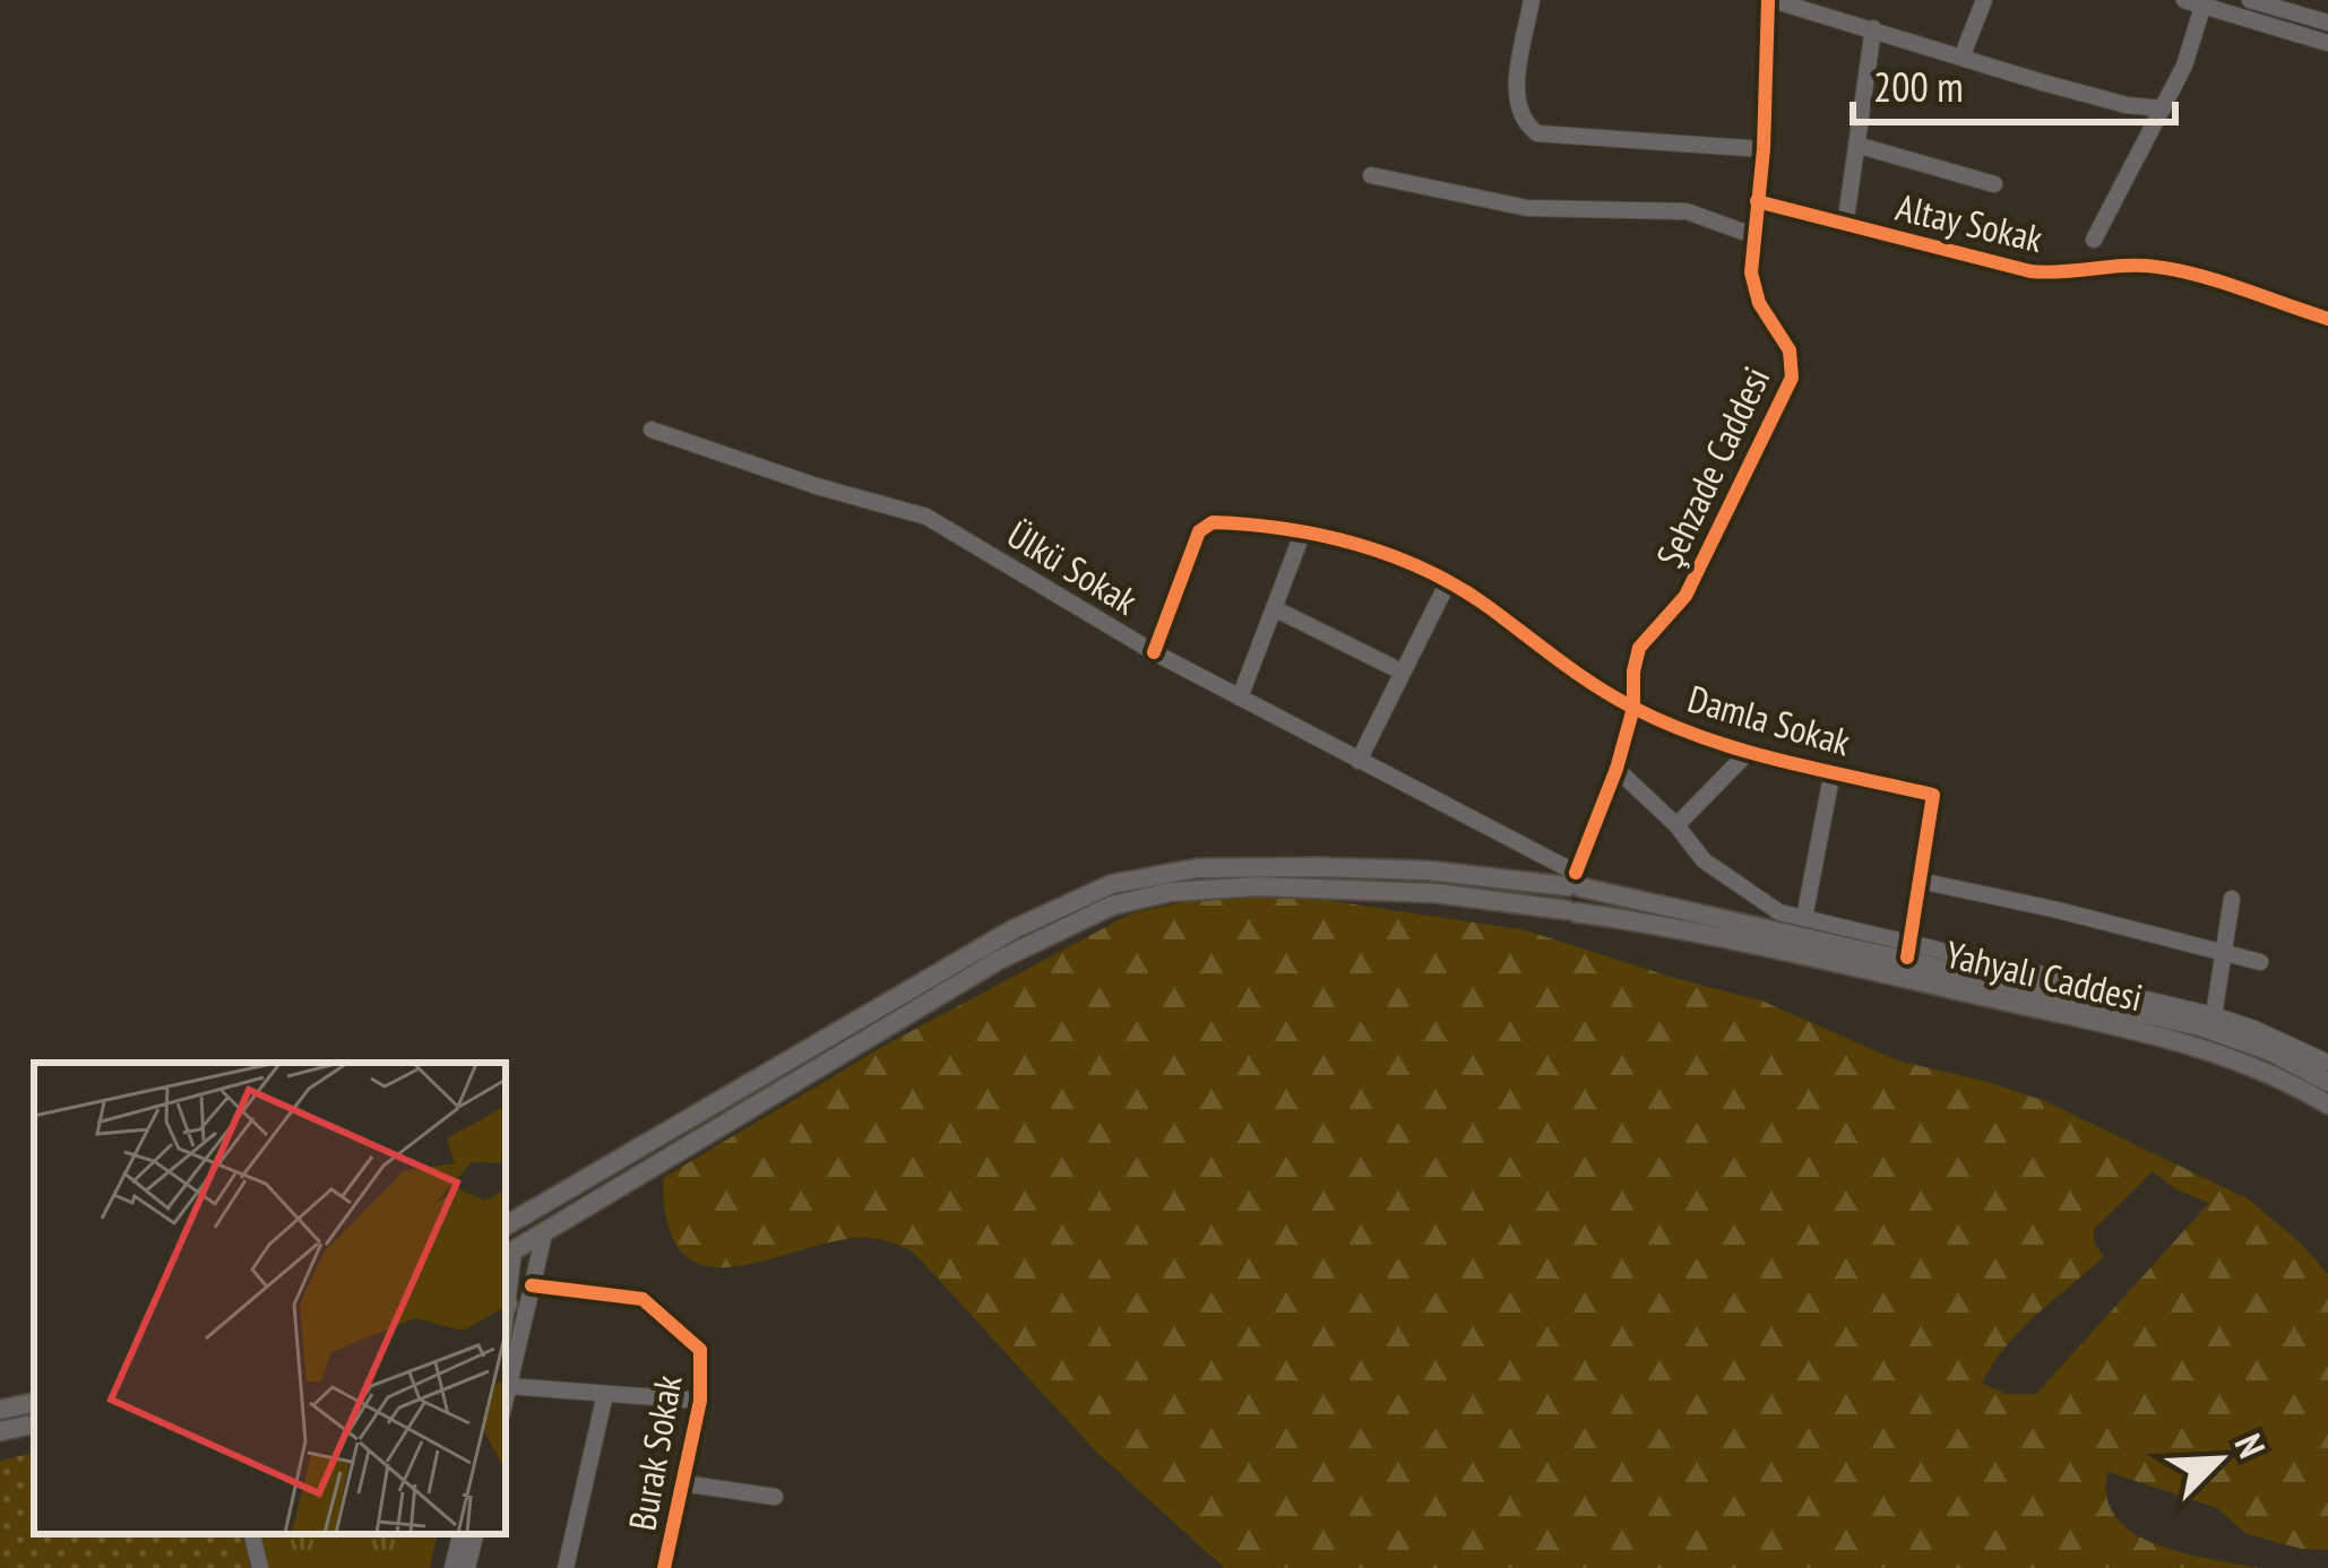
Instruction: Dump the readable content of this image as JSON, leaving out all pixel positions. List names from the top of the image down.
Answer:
{
  "streets": {
    "main road": ["Yahyalı Caddesi"],
    "street": [
      "Altay Sokak",
      "Şehzade Caddesi",
      "Ülkü Sokak",
      "Damla Sokak",
      "Burak Sokak"
    ]
  },
  "crossings": [
    ["Altay Sokak", "Şehzade Caddesi"],
    ["Şehzade Caddesi", "Ülkü Sokak"],
    ["Şehzade Caddesi", "Damla Sokak"],
    ["Şehzade Caddesi", "Yahyalı Caddesi"],
    ["Ülkü Sokak", "Damla Sokak"],
    ["Ülkü Sokak", "Yahyalı Caddesi"],
    ["Damla Sokak", "Yahyalı Caddesi"]
  ],
  "scale_bar": "200 m",
  "north": "top right"
}
